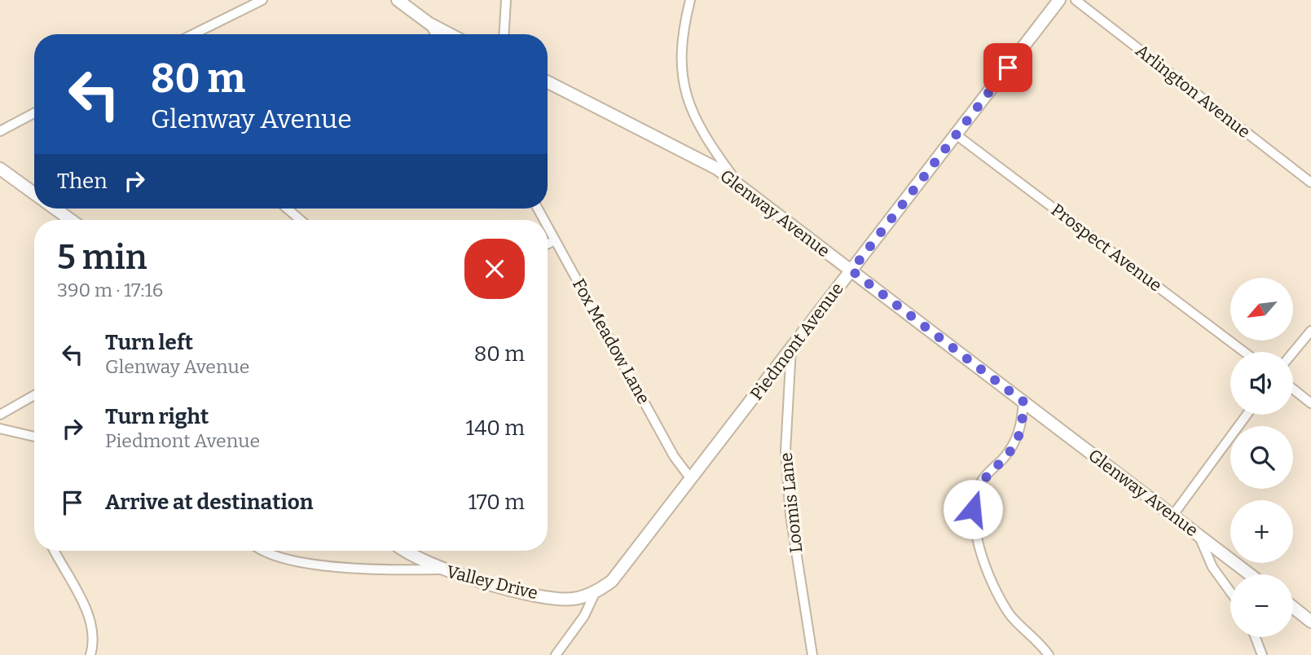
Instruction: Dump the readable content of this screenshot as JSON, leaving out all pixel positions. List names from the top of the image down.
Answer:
{
  "streets": {
    "street": [
      "Arlington Avenue",
      "Glenway Avenue",
      "Prospect Avenue",
      "Fox Meadow Lane",
      "Piedmont Avenue",
      "Loomis Lane",
      "Valley Drive"
    ]
  },
  "crossings": [
    ["Glenway Avenue", "Piedmont Avenue"],
    ["Prospect Avenue", "Piedmont Avenue"],
    ["Fox Meadow Lane", "Piedmont Avenue"],
    ["Piedmont Avenue", "Loomis Lane"],
    ["Piedmont Avenue", "Valley Drive"]
  ],
  "north": "bottom left",
  "page": {
    "turn": ["80 m", "Glenway Avenue"],
    "then": "Then",
    "heading": ["5 min", "390 m · 17:16"],
    "map_buttons": ["+", "−"],
    "list": [
      {
        "name": "Turn left",
        "note": "Glenway Avenue",
        "value": "80 m"
      },
      {
        "name": "Turn right",
        "note": "Piedmont Avenue",
        "value": "140 m"
      },
      {
        "name": "Arrive at destination",
        "value": "170 m"
      }
    ]
  }
}
